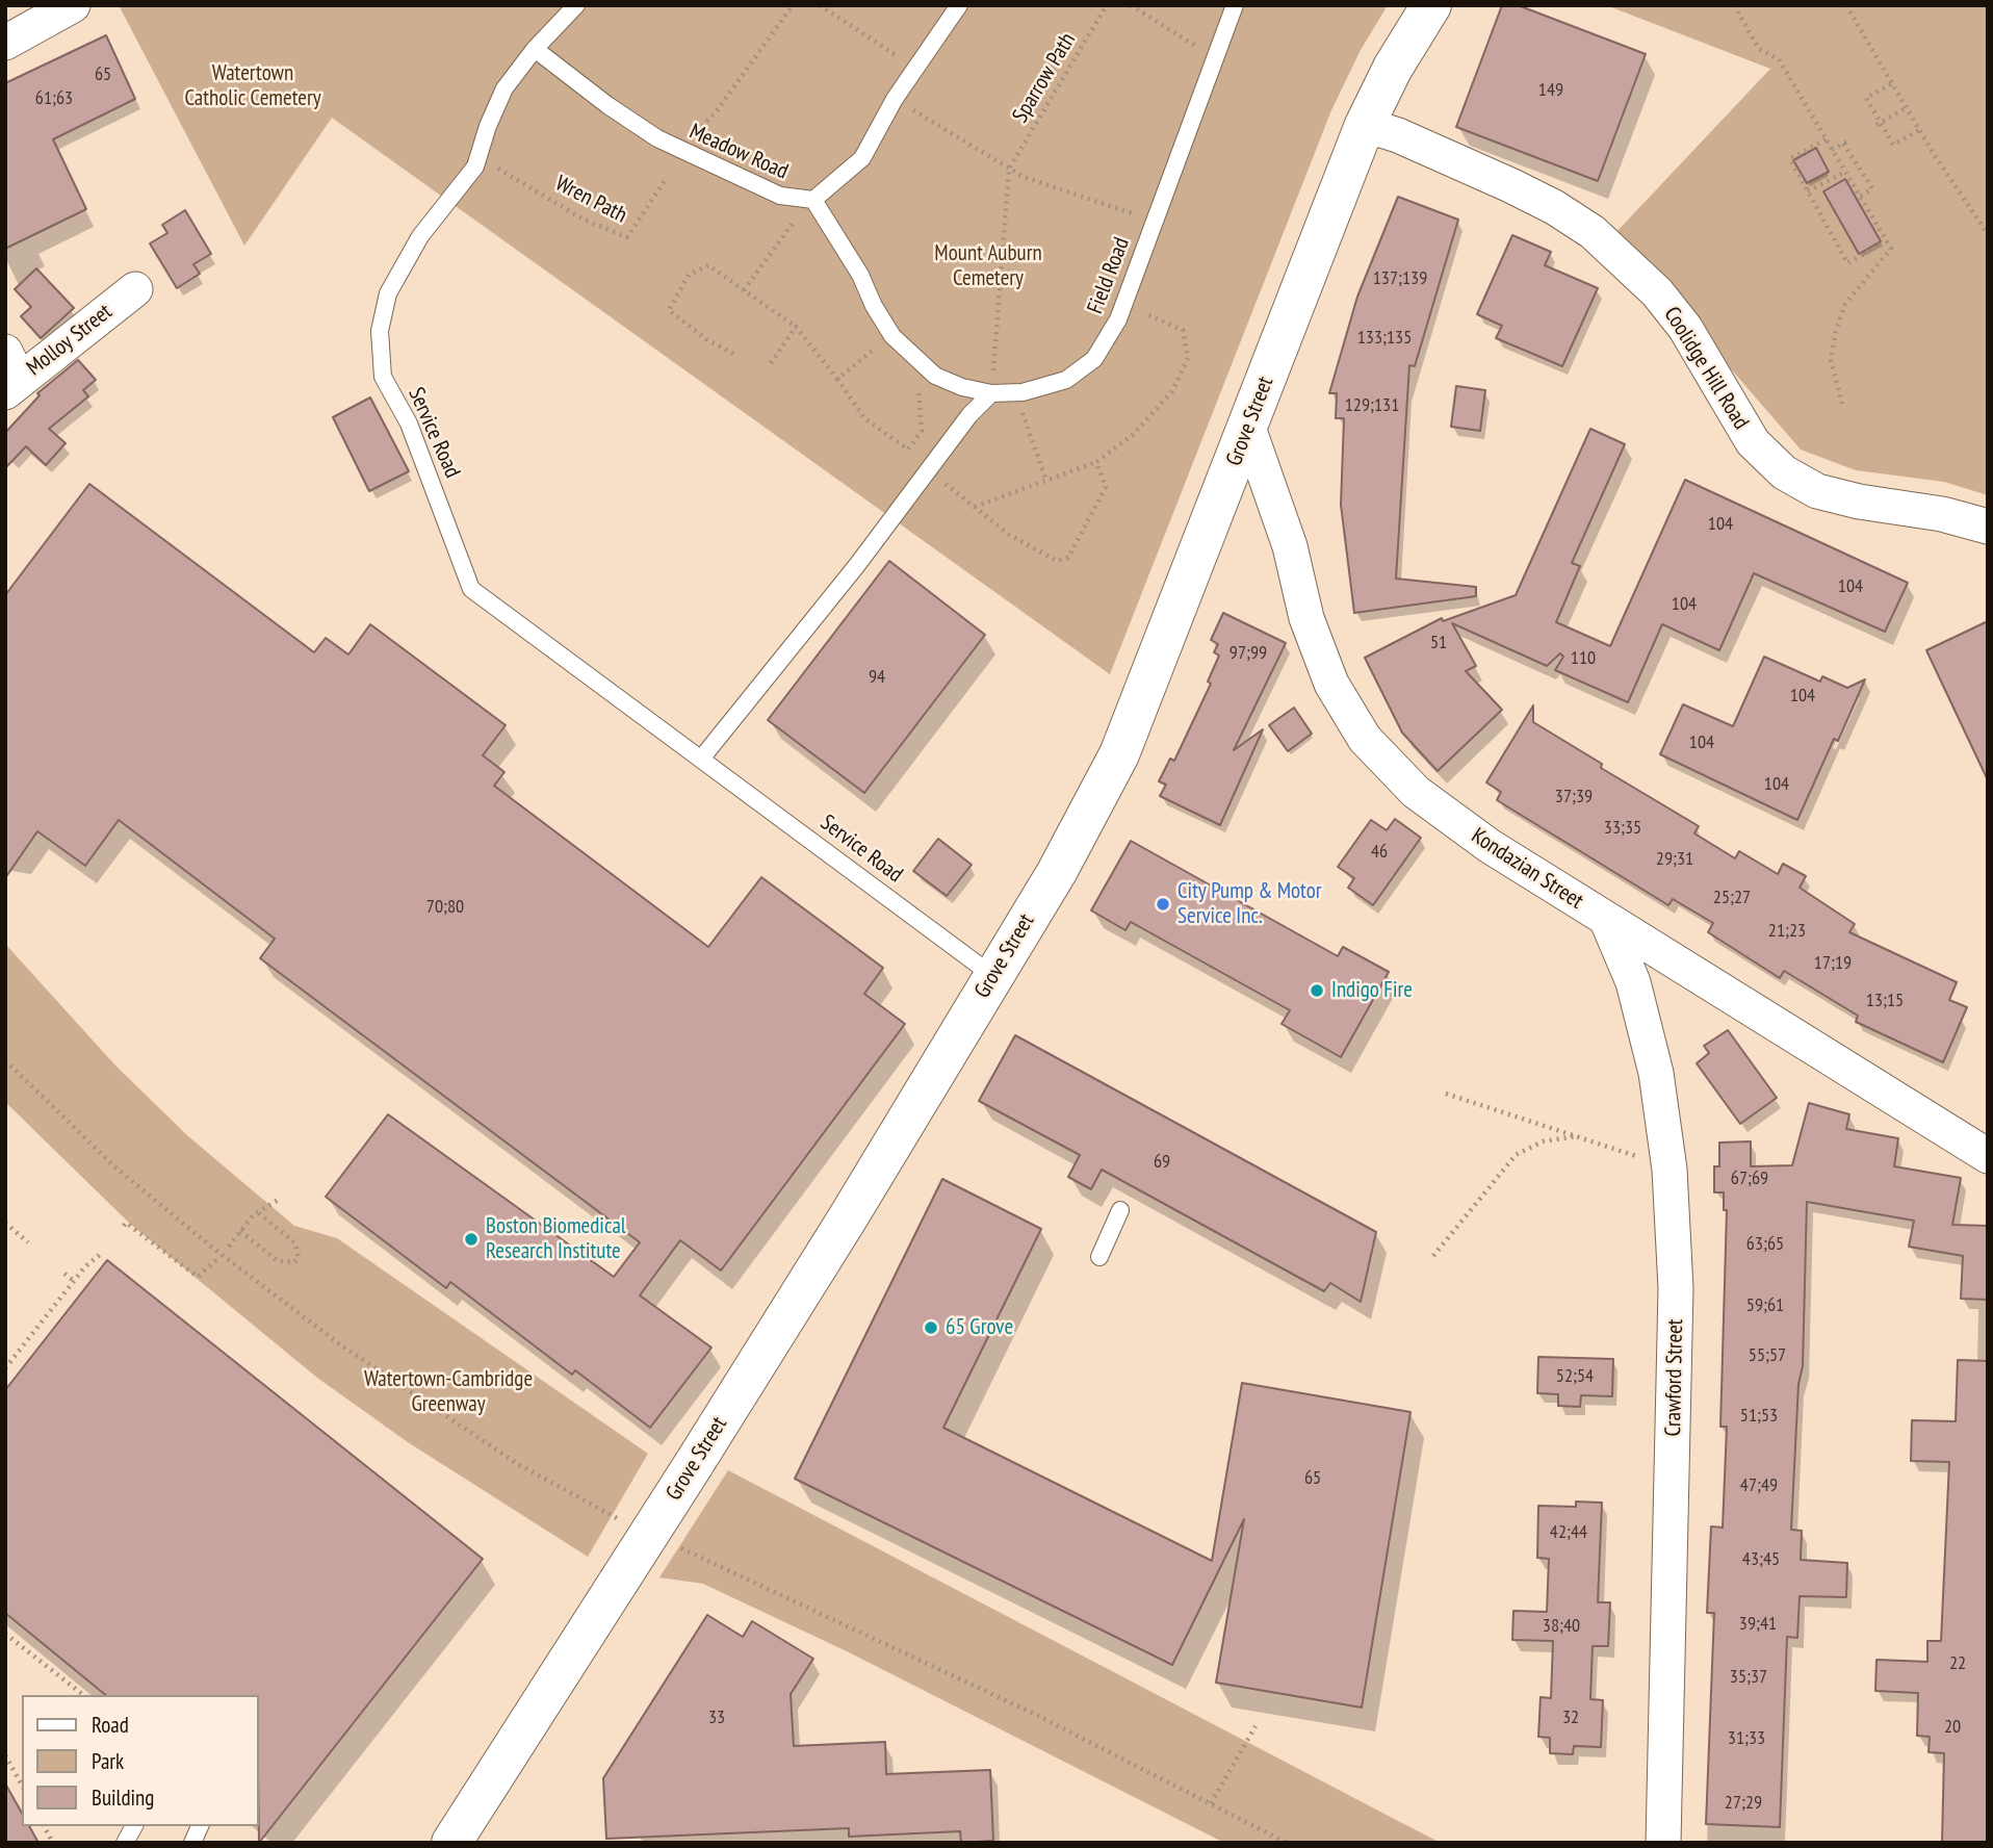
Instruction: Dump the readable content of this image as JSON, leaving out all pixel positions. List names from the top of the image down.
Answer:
{
  "streets": {
    "street": [
      "Molloy Street",
      "Coolidge Hill Road",
      "Grove Street",
      "Kondazian Street",
      "Crawford Street"
    ],
    "lane": ["Meadow Road", "Field Road", "Service Road"],
    "path": ["Sparrow Path", "Wren Path"]
  },
  "crossings": [
    ["Sparrow Path", "Field Road"],
    ["Meadow Road", "Field Road"],
    ["Meadow Road", "Service Road"],
    ["Wren Path", "Service Road"],
    ["Coolidge Hill Road", "Grove Street"],
    ["Grove Street", "Service Road"],
    ["Grove Street", "Kondazian Street"],
    ["Kondazian Street", "Crawford Street"]
  ],
  "parks": ["Watertown Catholic Cemetery", "Mount Auburn Cemetery", "Watertown-Cambridge Greenway"],
  "places": [
    "City Pump & Motor Service Inc.",
    "Indigo Fire",
    "Boston Biomedical Research Institute",
    "65 Grove"
  ],
  "house_numbers": [
    "65",
    "149",
    "61;63",
    "137;139",
    "133;135",
    "129;131",
    "104",
    "104",
    "104",
    "51",
    "97;99",
    "110",
    "94",
    "104",
    "104",
    "104",
    "37;39",
    "33;35",
    "46",
    "29;31",
    "25;27",
    "70;80",
    "21;23",
    "17;19",
    "13;15",
    "69",
    "67;69",
    "63;65",
    "59;61",
    "55;57",
    "52;54",
    "51;53",
    "65",
    "47;49",
    "42;44",
    "43;45",
    "39;41",
    "38;40",
    "22",
    "35;37",
    "33",
    "32",
    "20",
    "31;33",
    "27;29"
  ],
  "legend": ["Road", "Park", "Building"]
}
